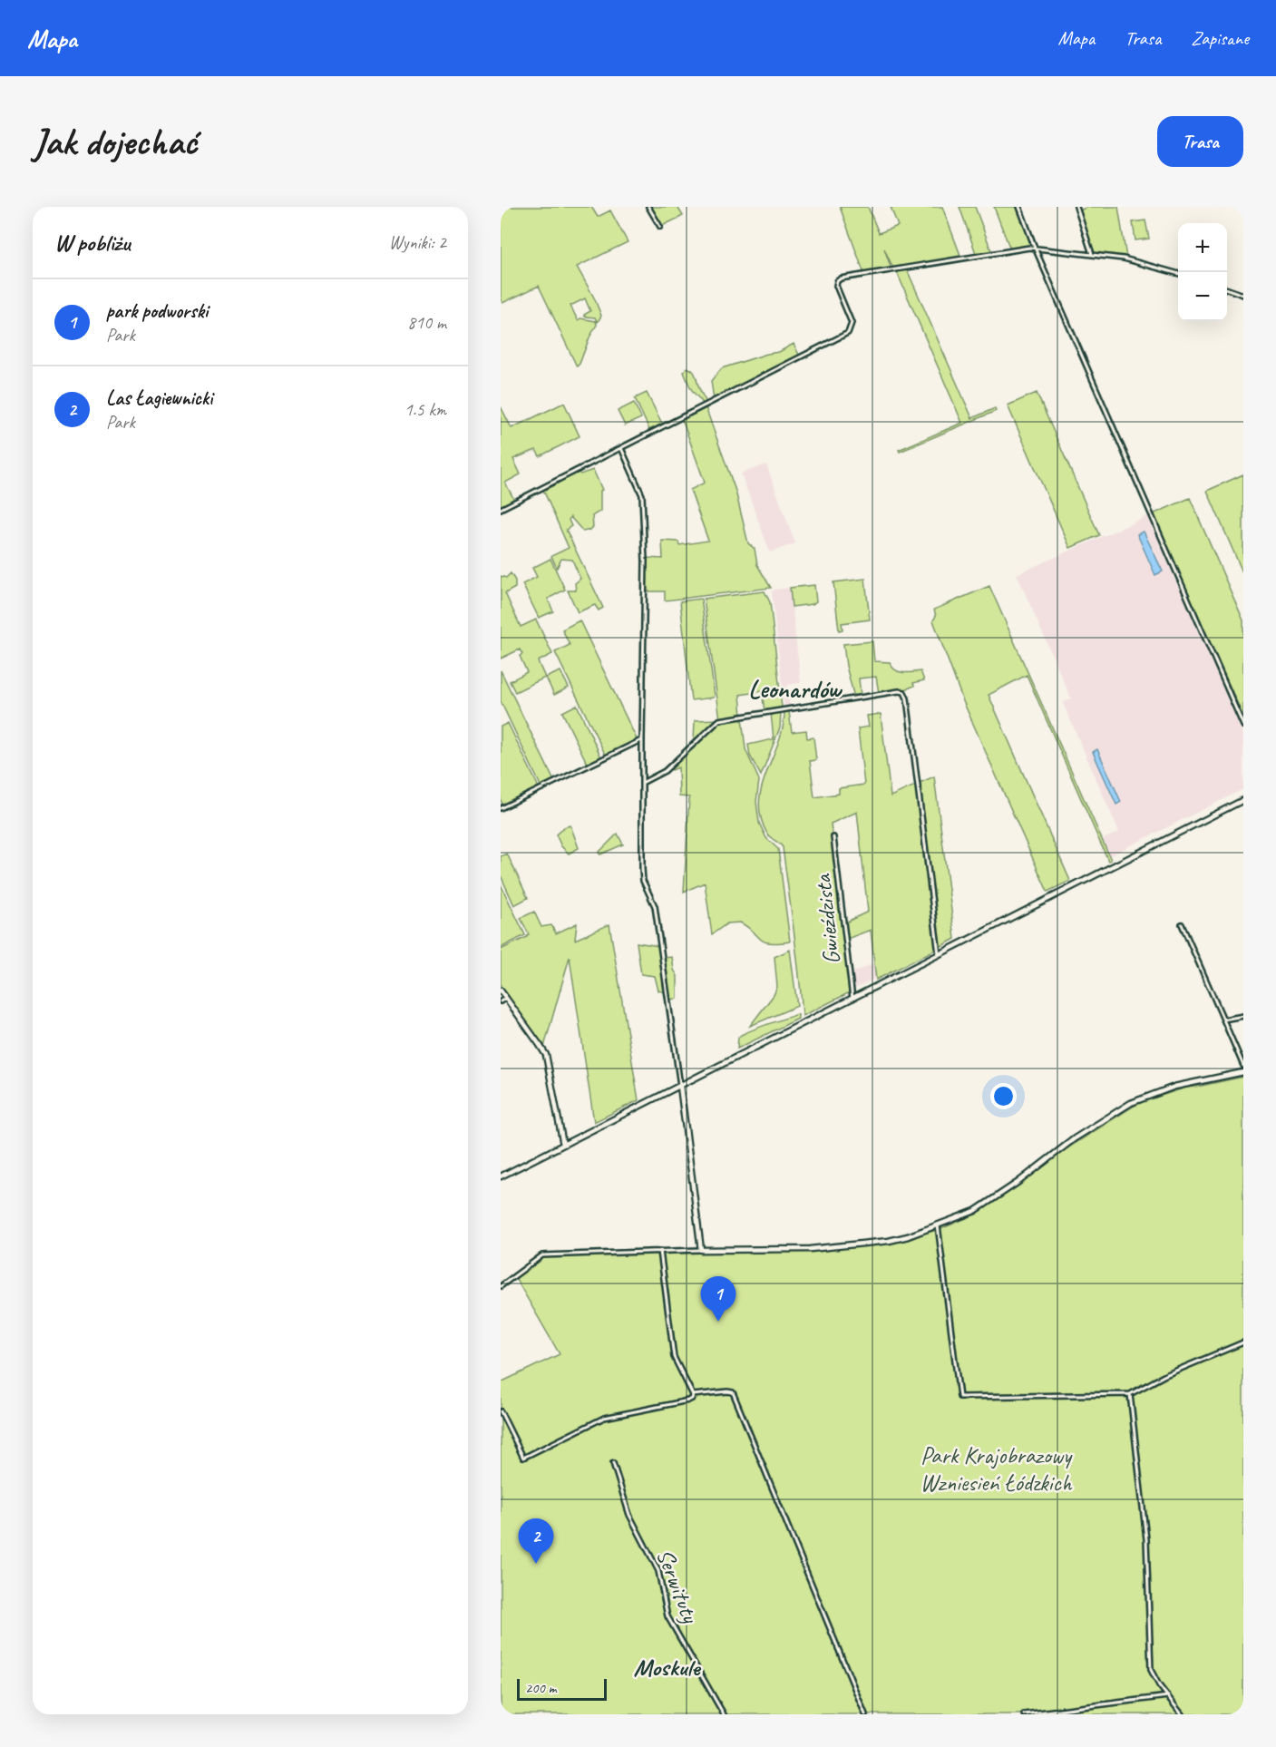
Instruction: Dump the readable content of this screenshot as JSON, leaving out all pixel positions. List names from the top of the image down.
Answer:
{
  "streets": {
    "street": ["Gwieździsta", "Serwituty"]
  },
  "districts": ["Leonardów", "Moskule"],
  "parks": ["Park Krajobrazowy Wzniesień Łódzkich"],
  "scale_bar": "200 m",
  "page": {
    "header": "Mapa",
    "nav": ["Mapa", "Trasa", "Zapisane"],
    "buttons": "Trasa",
    "title": "Jak dojechać",
    "heading": ["W pobliżu", "Wyniki: 2"],
    "map_buttons": ["+", "−"],
    "list": [
      {
        "mark": "1",
        "name": "park podworski",
        "note": "Park",
        "value": "810 m"
      },
      {
        "mark": "2",
        "name": "Las Łagiewnicki",
        "note": "Park",
        "value": "1.5 km"
      }
    ],
    "pins": ["1", "2"],
    "scale": "200 m"
  }
}
